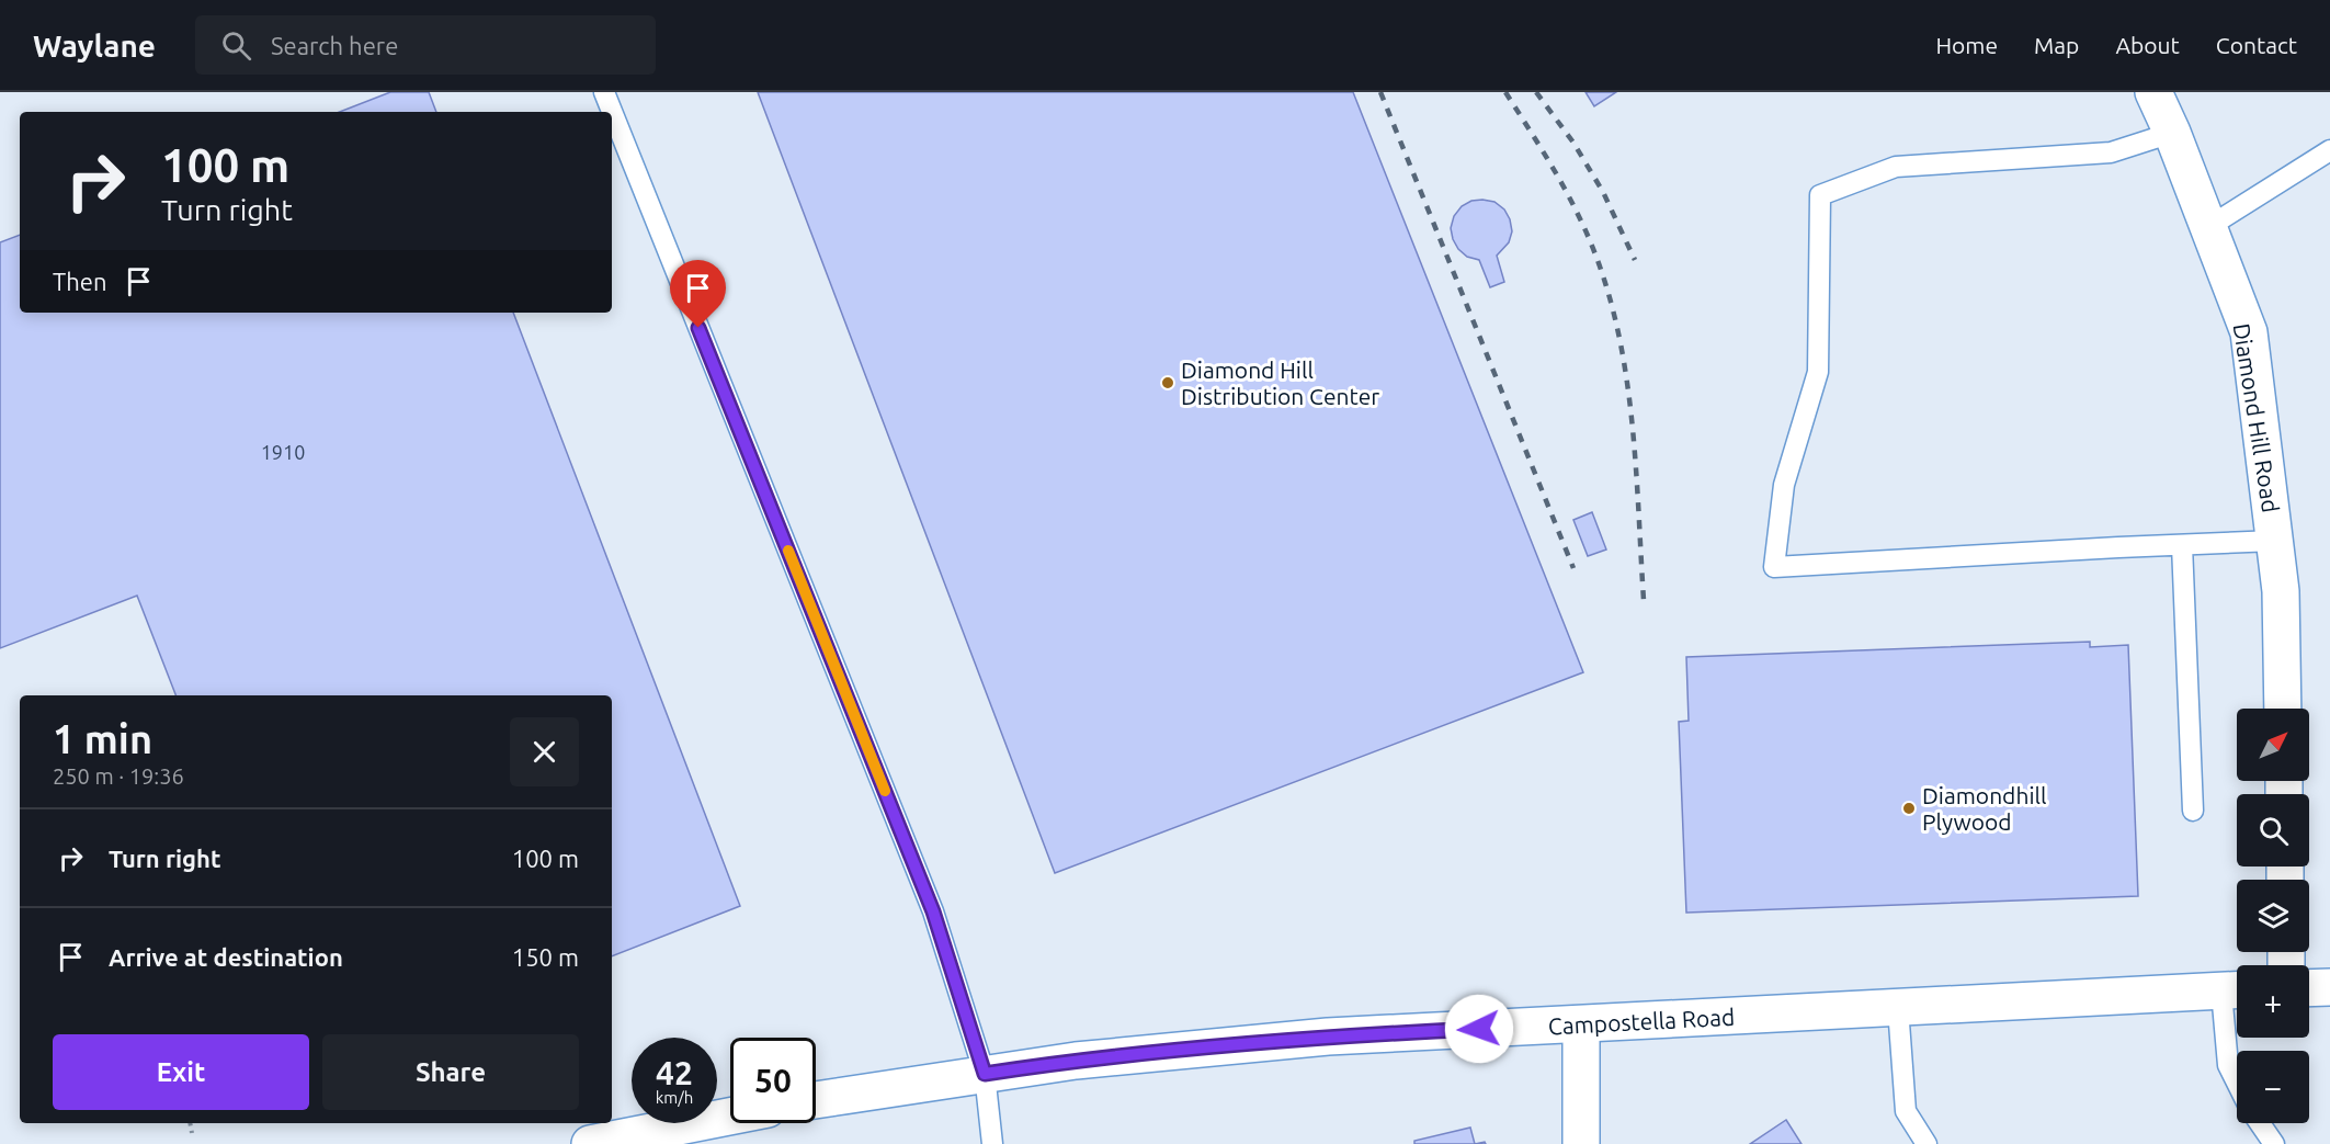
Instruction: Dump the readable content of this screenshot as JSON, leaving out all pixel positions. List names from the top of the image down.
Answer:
{
  "streets": {
    "main road": ["Diamond Hill Road", "Campostella Road"]
  },
  "places": ["Diamond Hill Distribution Center", "Diamondhill Plywood"],
  "house_numbers": ["1910"],
  "north": "top right",
  "page": {
    "header": "Waylane",
    "search": "Search here",
    "nav": [
      "Home",
      "Map",
      "About",
      "Contact"
    ],
    "turn": ["100 m", "Turn right"],
    "then": "Then",
    "heading": ["1 min", "250 m · 19:36"],
    "map_buttons": ["+", "−"],
    "list": [
      {
        "name": "Turn right",
        "value": "100 m"
      },
      {
        "name": "Arrive at destination",
        "value": "150 m"
      }
    ],
    "buttons": ["Exit", "Share"],
    "speed": "42 km/h",
    "limit": "50"
  }
}
